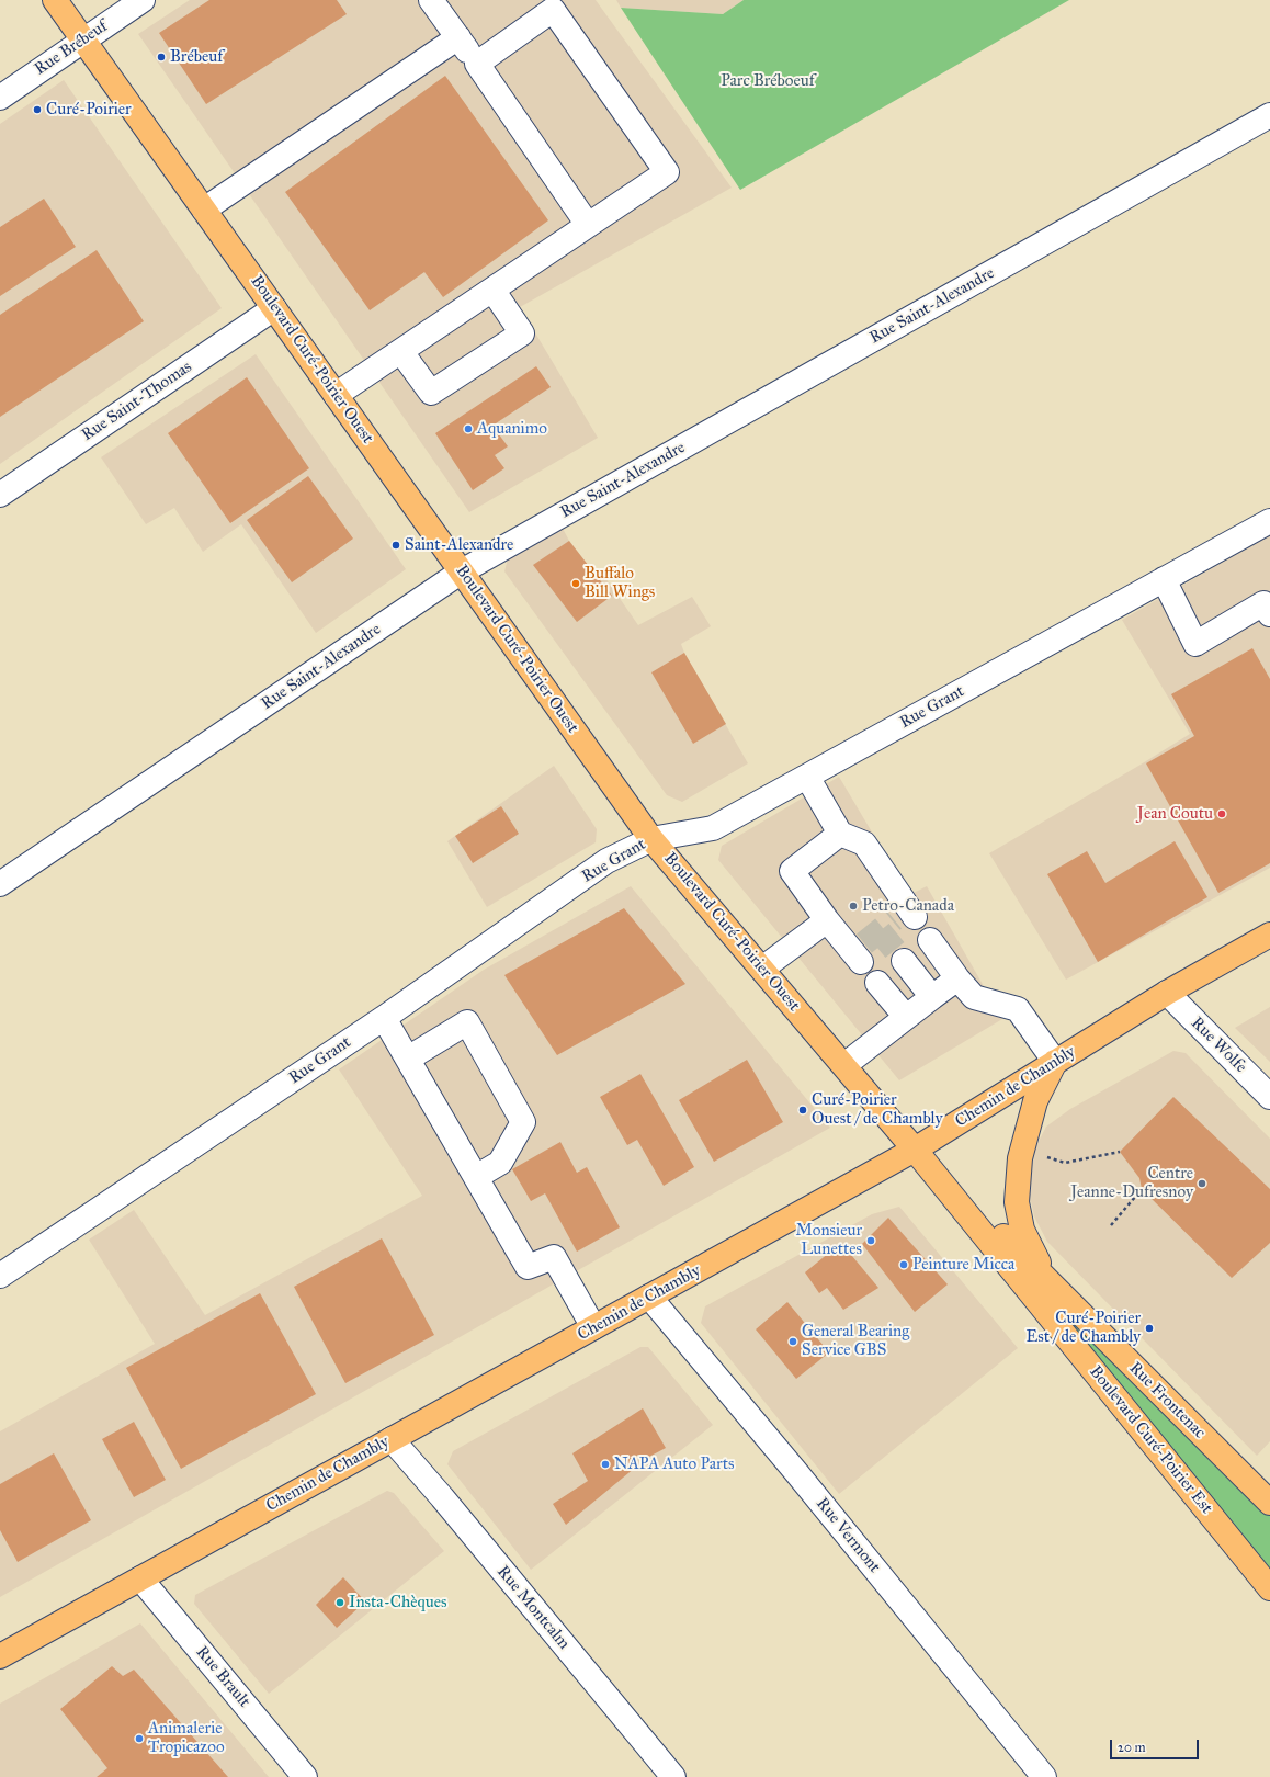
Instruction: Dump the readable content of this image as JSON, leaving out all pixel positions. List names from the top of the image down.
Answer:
{
  "streets": {
    "main road": [
      "Boulevard Curé-Poirier Ouest",
      "Chemin de Chambly",
      "Rue Frontenac",
      "Boulevard Curé-Poirier Est"
    ],
    "street": [
      "Rue Brébeuf",
      "Rue Saint-Alexandre",
      "Rue Saint-Thomas",
      "Rue Grant",
      "Rue Wolfe",
      "Rue Vermont",
      "Rue Montcalm",
      "Rue Brault"
    ]
  },
  "crossings": [
    ["Rue Brébeuf", "Boulevard Curé-Poirier Ouest"],
    ["Rue Saint-Alexandre", "Boulevard Curé-Poirier Ouest"],
    ["Boulevard Curé-Poirier Ouest", "Rue Saint-Thomas"],
    ["Boulevard Curé-Poirier Ouest", "Rue Grant"],
    ["Boulevard Curé-Poirier Ouest", "Chemin de Chambly"],
    ["Boulevard Curé-Poirier Ouest", "Rue Frontenac"],
    ["Boulevard Curé-Poirier Ouest", "Boulevard Curé-Poirier Est"],
    ["Rue Wolfe", "Chemin de Chambly"],
    ["Chemin de Chambly", "Rue Frontenac"],
    ["Chemin de Chambly", "Boulevard Curé-Poirier Est"],
    ["Chemin de Chambly", "Rue Vermont"],
    ["Chemin de Chambly", "Rue Montcalm"],
    ["Chemin de Chambly", "Rue Brault"],
    ["Rue Frontenac", "Boulevard Curé-Poirier Est"]
  ],
  "parks": ["Parc Bréboeuf"],
  "places": [
    "Brébeuf",
    "Curé-Poirier",
    "Aquanimo",
    "Saint-Alexandre",
    "Buffalo Bill Wings",
    "Jean Coutu",
    "Petro-Canada",
    "Curé-Poirier Ouest / de Chambly",
    "Centre Jeanne-Dufresnoy",
    "Monsieur Lunettes",
    "Peinture Micca",
    "Curé-Poirier Est / de Chambly",
    "General Bearing Service GBS",
    "NAPA Auto Parts",
    "Insta-Chèques",
    "Animalerie Tropicazoo"
  ],
  "scale_bar": "20 m"
}
